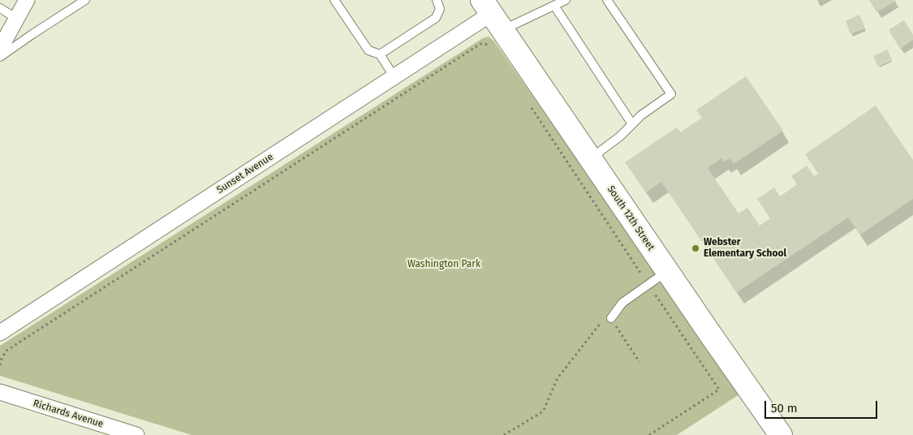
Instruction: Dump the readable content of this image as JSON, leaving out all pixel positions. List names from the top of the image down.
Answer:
{
  "streets": {
    "street": ["Sunset Avenue", "South 12th Street", "Richards Avenue"]
  },
  "crossings": [
    ["Sunset Avenue", "South 12th Street"]
  ],
  "parks": ["Washington Park"],
  "places": ["Webster Elementary School"],
  "scale_bar": "50 m"
}
